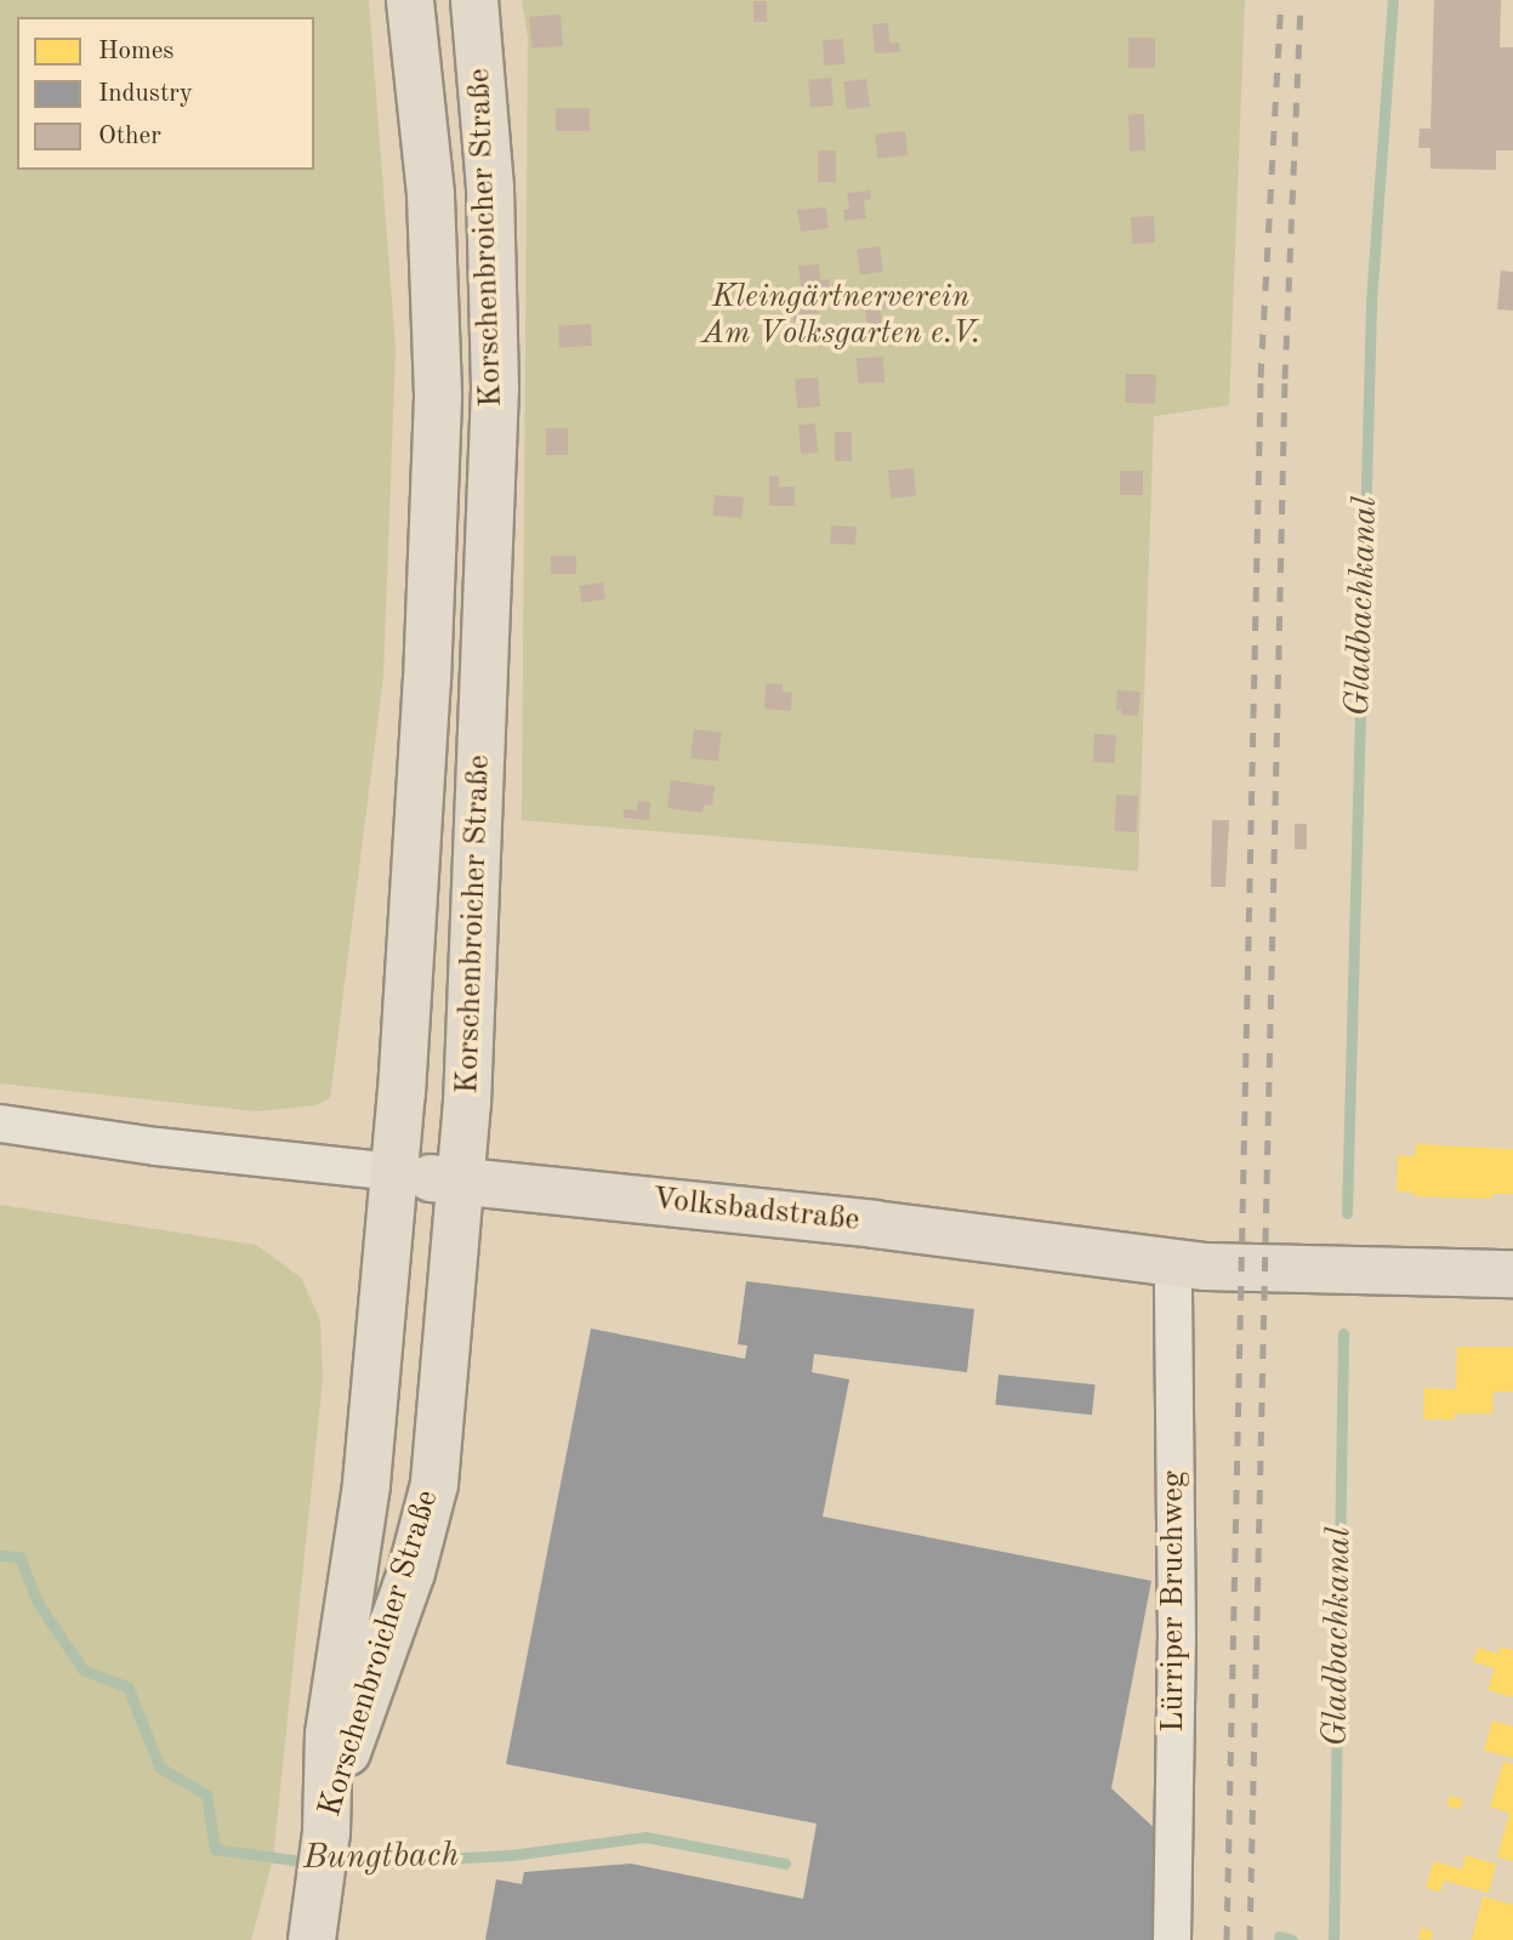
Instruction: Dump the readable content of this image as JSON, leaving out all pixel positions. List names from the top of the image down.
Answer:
{
  "streets": {
    "main road": ["Korschenbroicher Straße", "Volksbadstraße"],
    "street": ["Lürriper Bruchweg"]
  },
  "crossings": [
    ["Korschenbroicher Straße", "Volksbadstraße"],
    ["Volksbadstraße", "Lürriper Bruchweg"]
  ],
  "water": ["Gladbachkanal", "Bungtbach"],
  "parks": ["Kleingärtnerverein Am Volksgarten e.V."],
  "legend": ["Homes", "Industry", "Other"]
}
